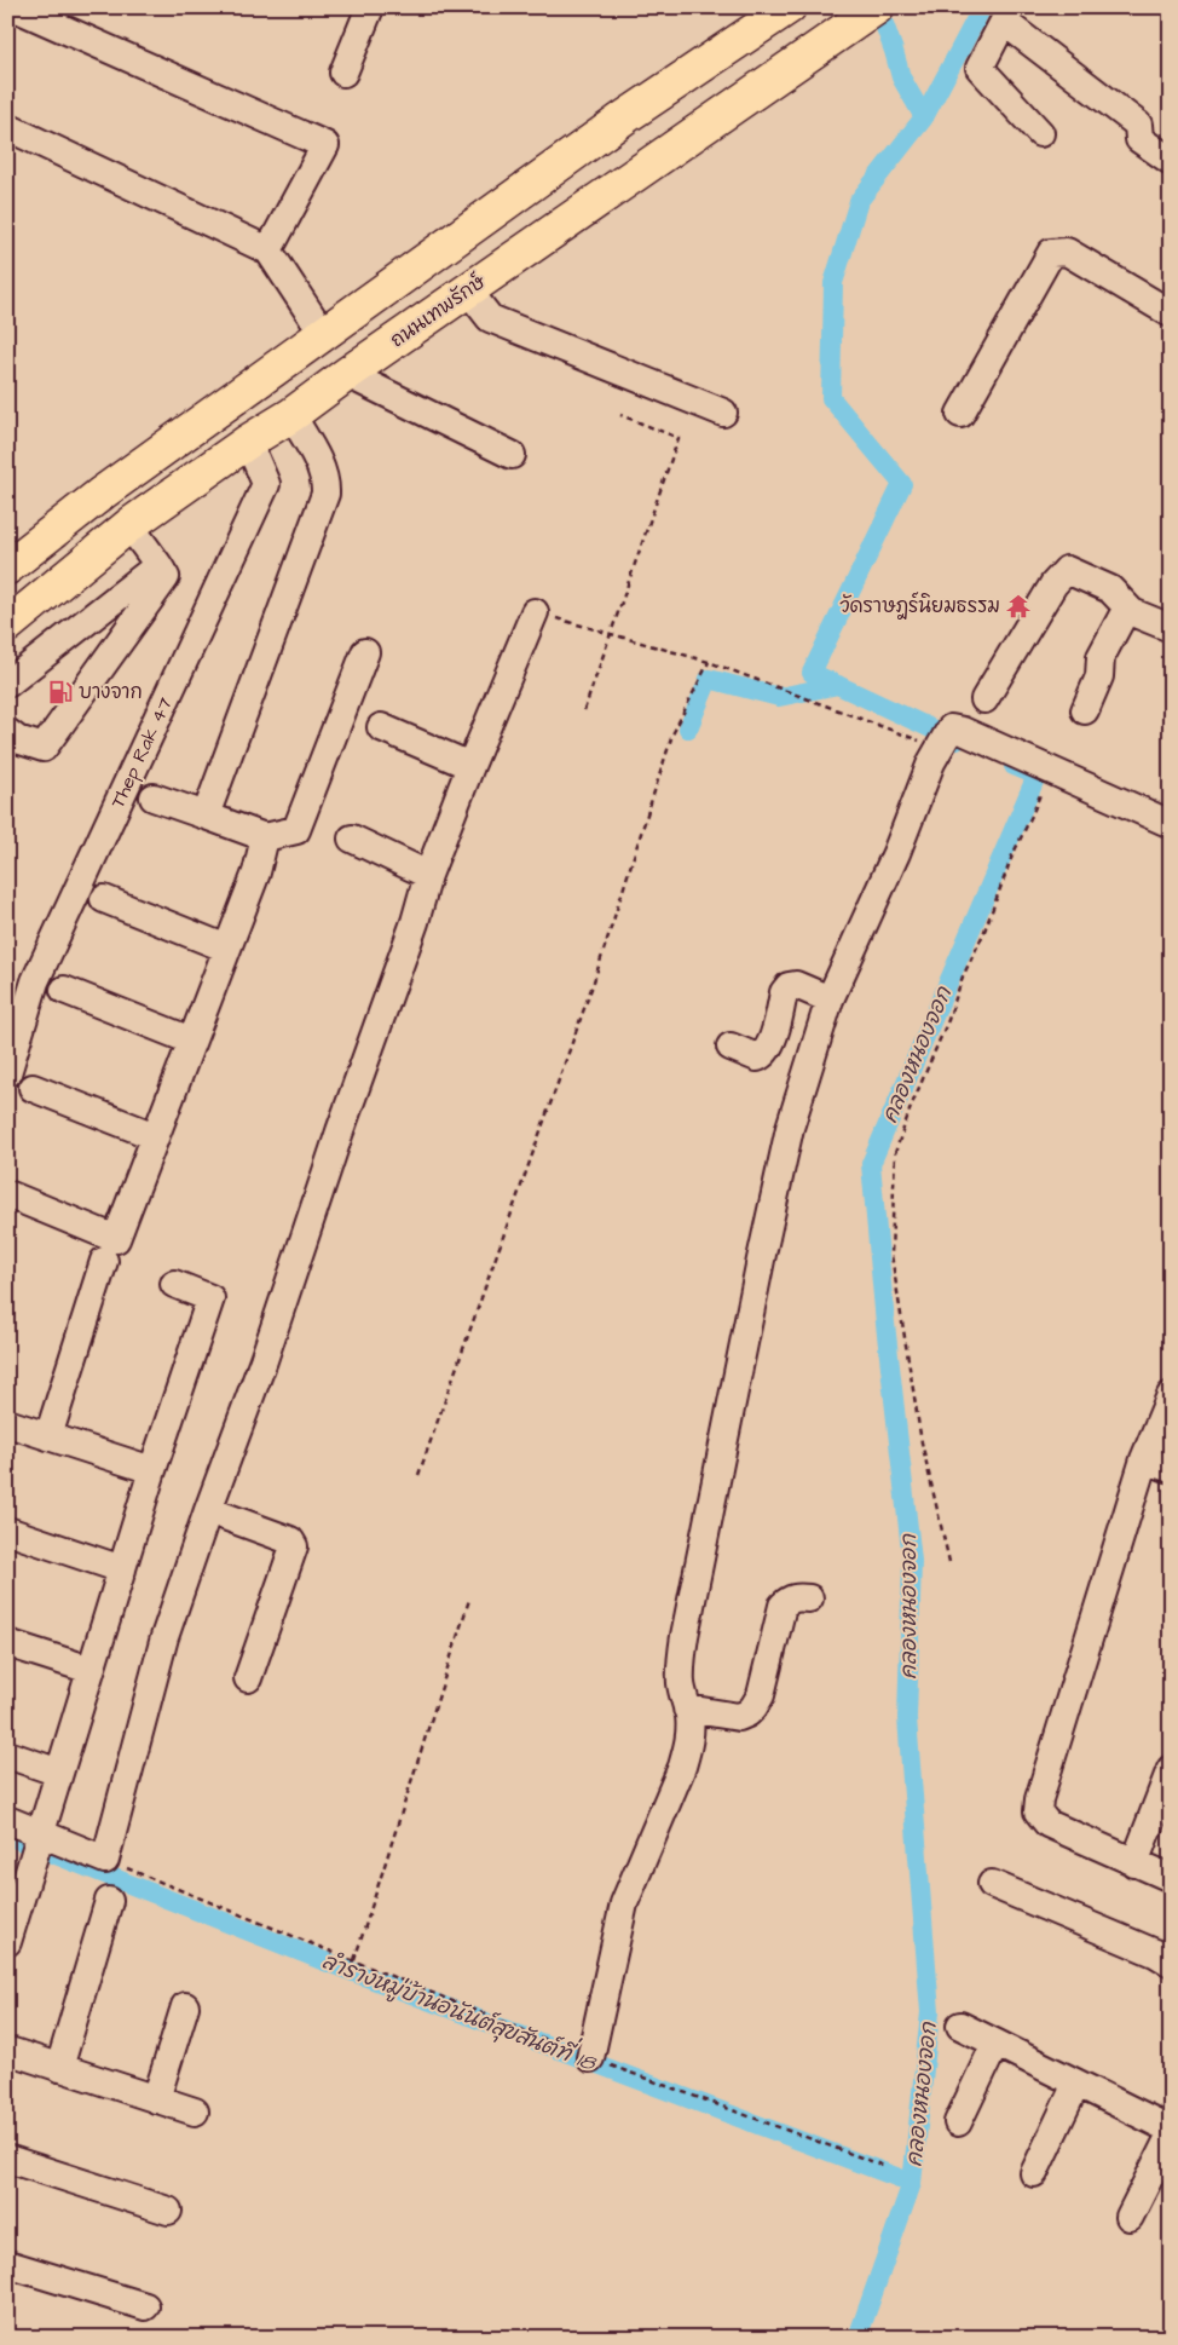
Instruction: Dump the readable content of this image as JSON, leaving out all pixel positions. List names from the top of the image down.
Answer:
{
  "streets": {
    "main road": ["ถนนเทพรักษ์"],
    "street": ["Thep Rak 47"]
  },
  "crossings": [
    ["ถนนเทพรักษ์", "Thep Rak 47"]
  ],
  "water": ["คลองหนองจอก", "ลำรางหมู่บ้านอนันต์สุขสันต์ที่ 18"],
  "places": {
    "temple": ["วัดราษฎร์นิยมธรรม"],
    "fuel station": ["บางจาก"]
  }
}
